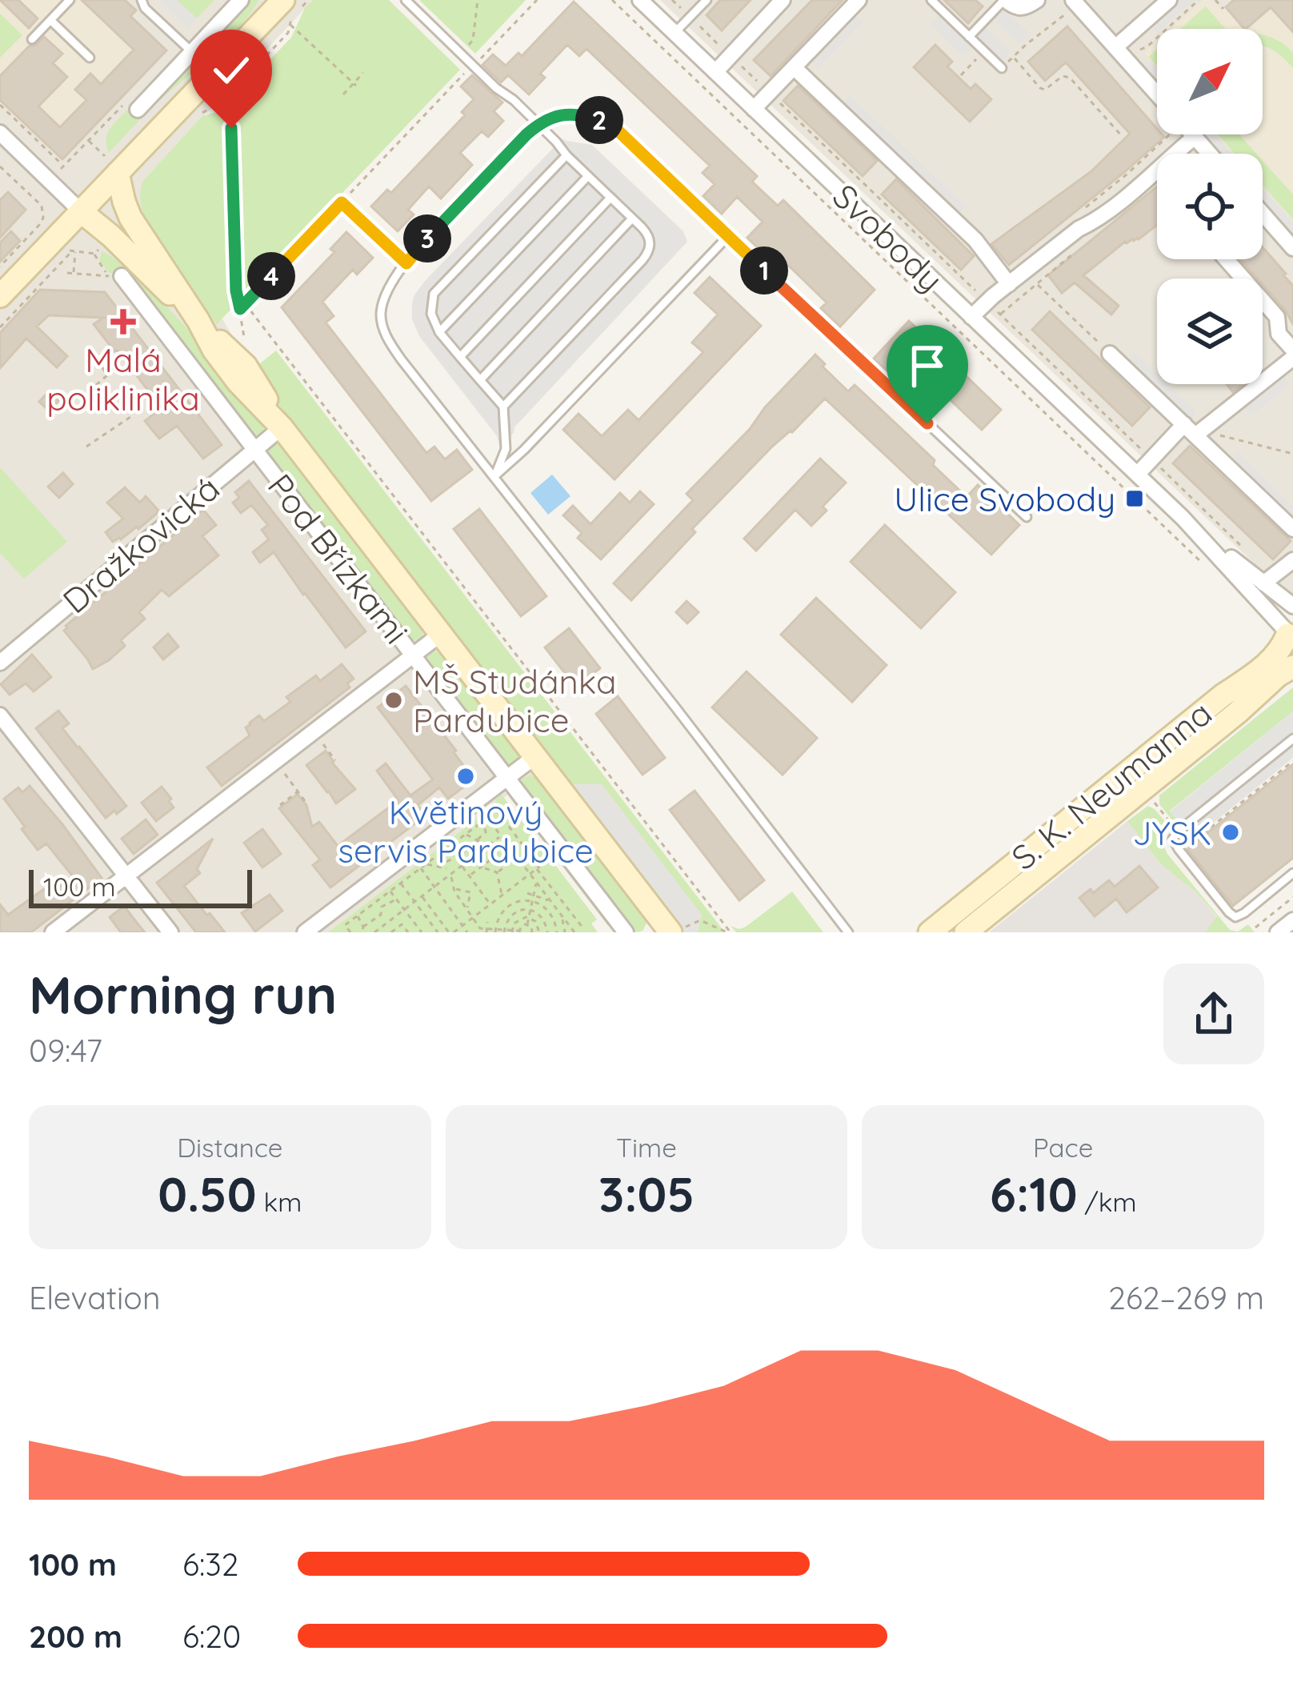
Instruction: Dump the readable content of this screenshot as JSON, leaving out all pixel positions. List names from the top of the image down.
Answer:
{
  "streets": {
    "street": [
      "Svobody",
      "Dražkovická",
      "Pod Břízkami",
      "S. K. Neumanna"
    ]
  },
  "crossings": [
    ["Svobody", "S. K. Neumanna"],
    ["Dražkovická", "Pod Břízkami"]
  ],
  "places": {
    "health": ["Malá poliklinika"],
    "transit": ["Ulice Svobody"],
    "other": ["MŠ Studánka Pardubice", "Květinový servis Pardubice", "JYSK"]
  },
  "scale_bar": "100 m",
  "north": "top right",
  "page": {
    "pins": [
      "2",
      "3",
      "1",
      "4"
    ],
    "scale": "100 m",
    "heading": ["Morning run", "09:47"],
    "stats": [
      ["Distance", "0.50 km"],
      ["Time", "3:05"],
      ["Pace", "6:10 /km"]
    ],
    "chart": ["Elevation", "262–269 m"],
    "list": [
      {
        "name": "100 m",
        "note": "6:32"
      },
      {
        "name": "200 m",
        "note": "6:20"
      }
    ]
  }
}
